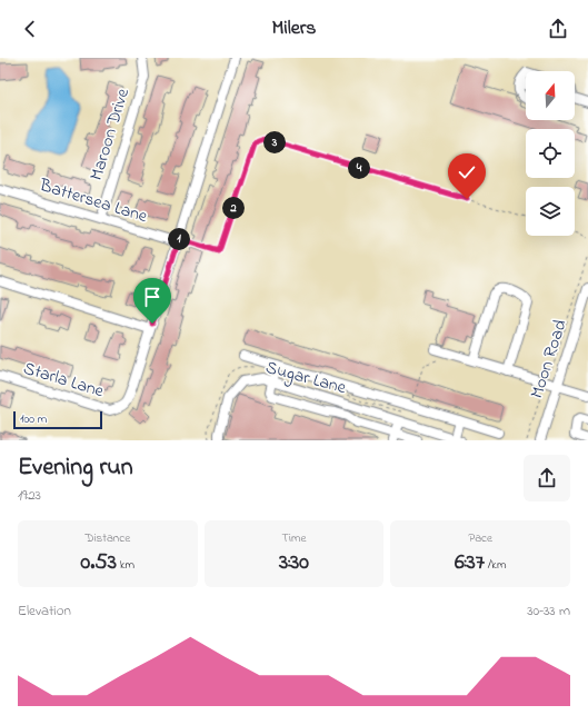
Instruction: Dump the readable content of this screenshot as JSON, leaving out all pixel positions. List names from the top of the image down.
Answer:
{
  "streets": {
    "street": [
      "Maroon Drive",
      "Battersea Lane",
      "Moon Road",
      "Sugar Lane",
      "Starla Lane"
    ]
  },
  "crossings": [
    ["Maroon Drive", "Battersea Lane"],
    ["Battersea Lane", "Starla Lane"]
  ],
  "scale_bar": "100 m",
  "north": "top",
  "page": {
    "header": "Milers",
    "pins": [
      "3",
      "4",
      "2",
      "1"
    ],
    "scale": "100 m",
    "heading": ["Evening run", "19:23"],
    "stats": [
      ["Distance", "0.53 km"],
      ["Time", "3:30"],
      ["Pace", "6:37 /km"]
    ],
    "chart": ["Elevation", "30–33 m"]
  }
}
